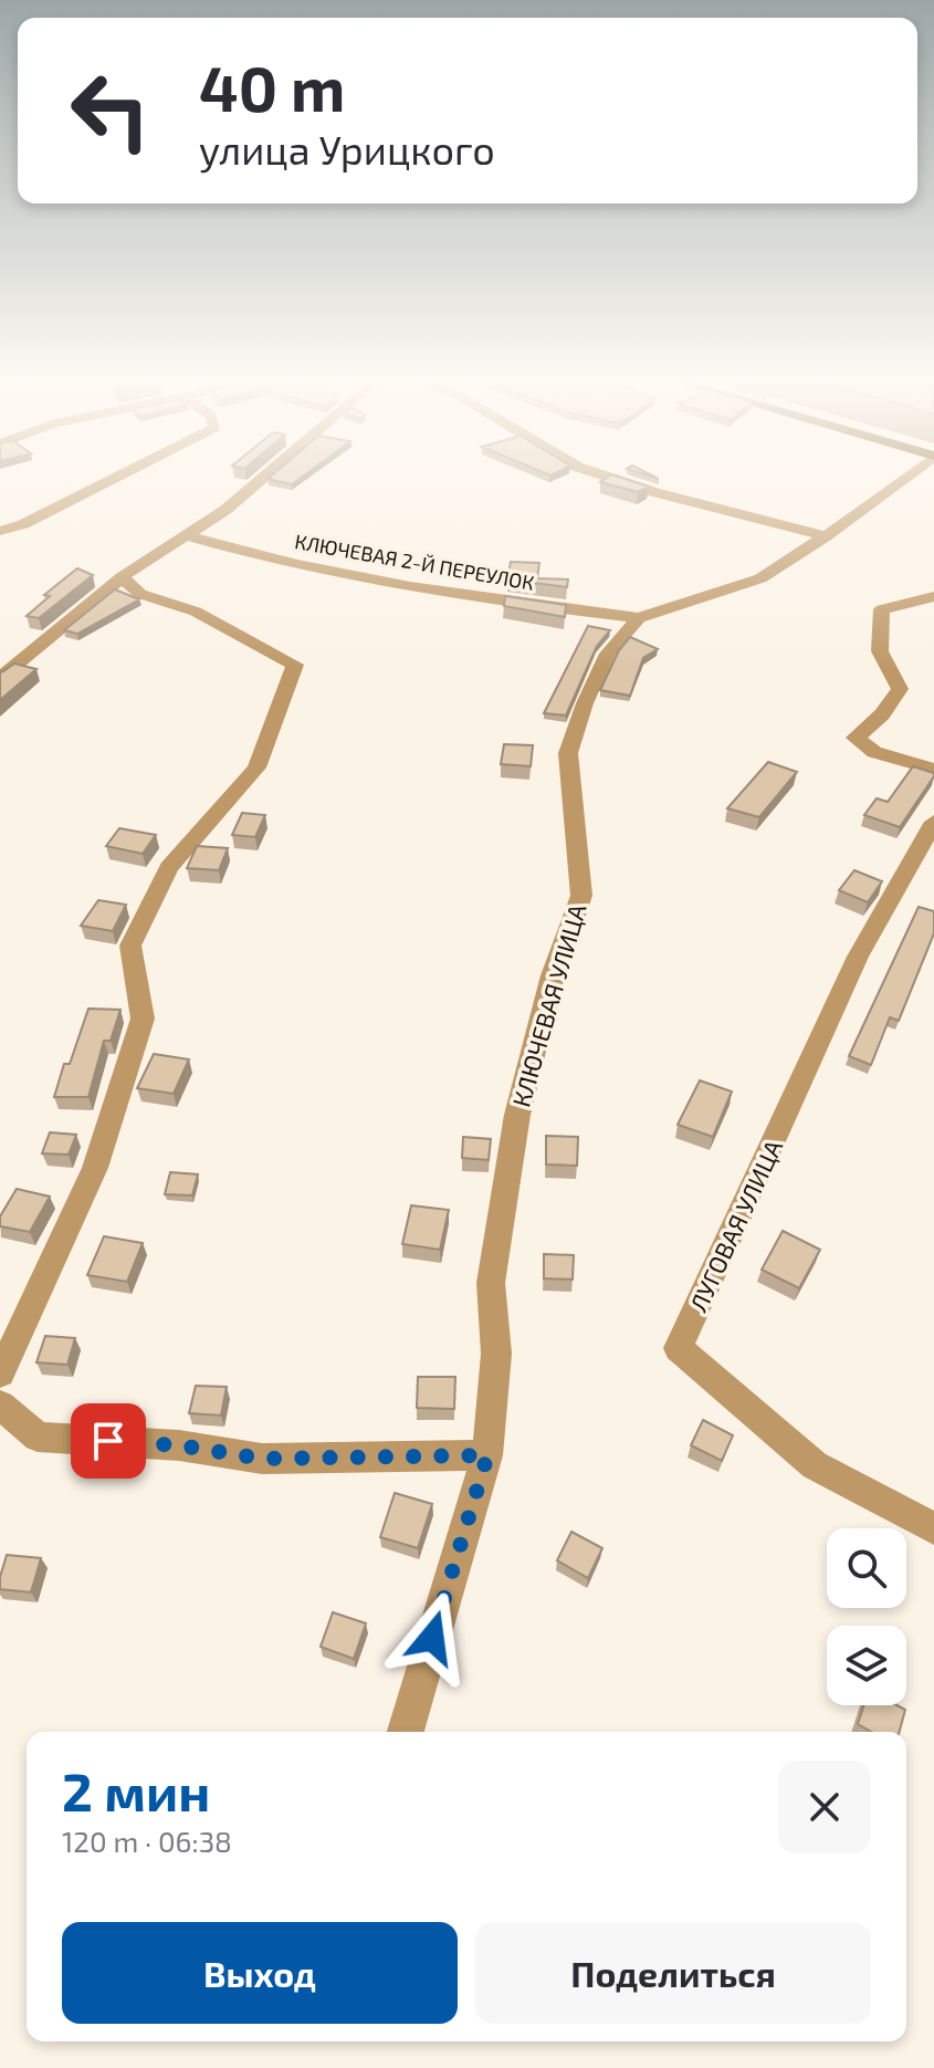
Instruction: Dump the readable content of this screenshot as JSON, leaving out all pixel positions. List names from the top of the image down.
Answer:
{
  "streets": {
    "street": ["КЛЮЧЕВАЯ 2-Й ПЕРЕУЛОК", "КЛЮЧЕВАЯ УЛИЦА", "ЛУГОВАЯ УЛИЦА"]
  },
  "crossings": [
    ["КЛЮЧЕВАЯ 2-Й ПЕРЕУЛОК", "КЛЮЧЕВАЯ УЛИЦА"]
  ],
  "page": {
    "turn": ["40 m", "улица Урицкого"],
    "heading": ["2 мин", "120 m · 06:38"],
    "buttons": ["Выход", "Поделиться"]
  }
}
